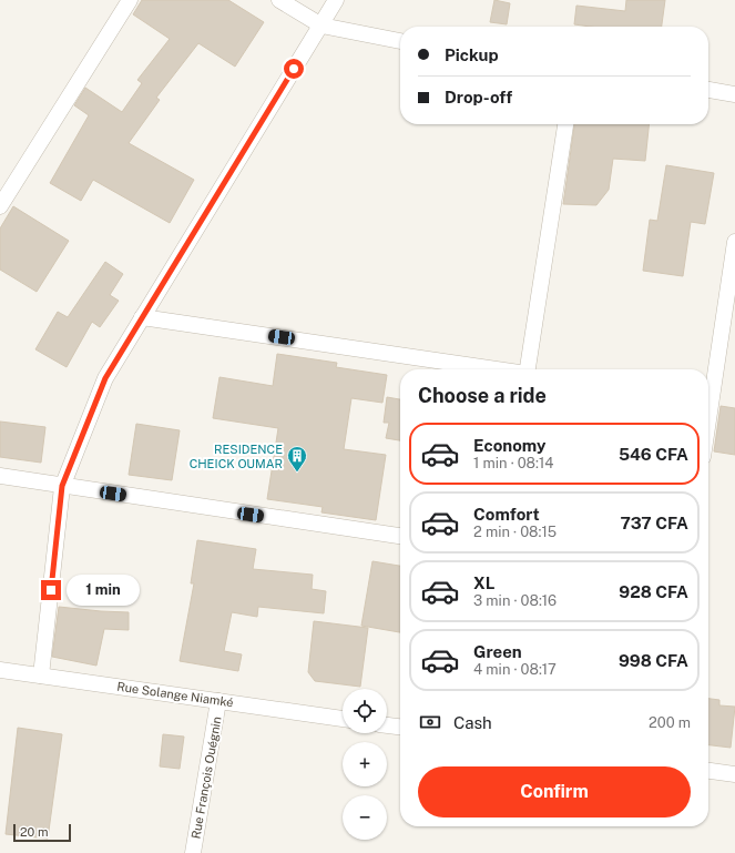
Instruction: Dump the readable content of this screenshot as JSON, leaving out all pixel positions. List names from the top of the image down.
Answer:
{
  "streets": {
    "street": ["Rue Solange Niamké", "Rue François Ouégnin"]
  },
  "crossings": [
    ["Rue Solange Niamké", "Rue François Ouégnin"]
  ],
  "places": {
    "building": ["RESIDENCE CHEICK OUMAR"]
  },
  "scale_bar": "20 m",
  "page": {
    "banner": ["Pickup", "Drop-off"],
    "heading": "Choose a ride",
    "list": [
      {
        "name": "Economy",
        "note": "1 min · 08:14",
        "value": "546 CFA"
      },
      {
        "name": "Comfort",
        "note": "2 min · 08:15",
        "value": "737 CFA"
      },
      {
        "name": "XL",
        "note": "3 min · 08:16",
        "value": "928 CFA"
      },
      {
        "name": "Green",
        "note": "4 min · 08:17",
        "value": "998 CFA"
      }
    ],
    "bubble": "1 min",
    "map_buttons": ["+", "−"],
    "pay": ["Cash", "200 m"],
    "buttons": "Confirm",
    "scale": "20 m"
  }
}
